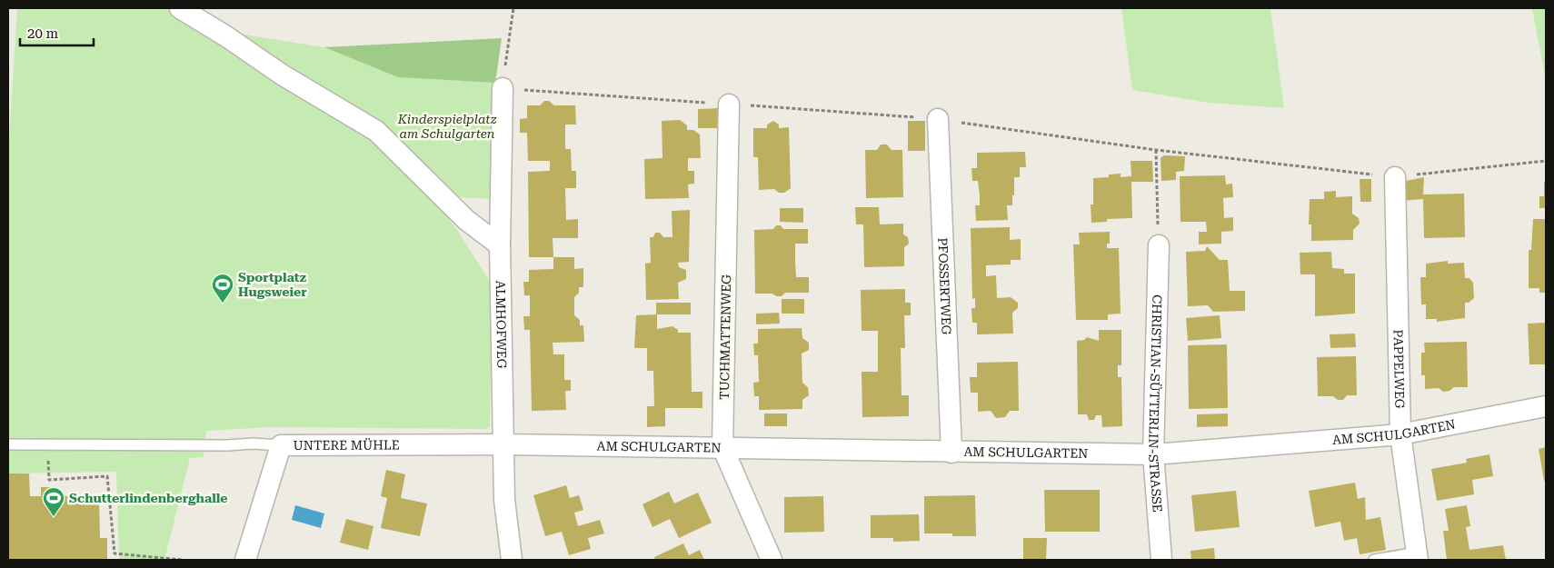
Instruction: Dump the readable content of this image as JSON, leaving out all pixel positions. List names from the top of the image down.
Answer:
{
  "streets": {
    "street": [
      "PFOSSERTWEG",
      "ALMHOFWEG",
      "TUCHMATTENWEG",
      "PAPPELWEG",
      "CHRISTIAN-SÜTTERLIN-STRASSE",
      "AM SCHULGARTEN",
      "UNTERE MÜHLE"
    ]
  },
  "crossings": [
    ["PFOSSERTWEG", "AM SCHULGARTEN"],
    ["ALMHOFWEG", "AM SCHULGARTEN"],
    ["ALMHOFWEG", "UNTERE MÜHLE"],
    ["TUCHMATTENWEG", "AM SCHULGARTEN"],
    ["PAPPELWEG", "AM SCHULGARTEN"],
    ["CHRISTIAN-SÜTTERLIN-STRASSE", "AM SCHULGARTEN"],
    ["AM SCHULGARTEN", "UNTERE MÜHLE"]
  ],
  "parks": ["Kinderspielplatz am Schulgarten"],
  "places": {
    "sports": ["Sportplatz Hugsweier", "Schutterlindenberghalle"]
  },
  "scale_bar": "20 m"
}
